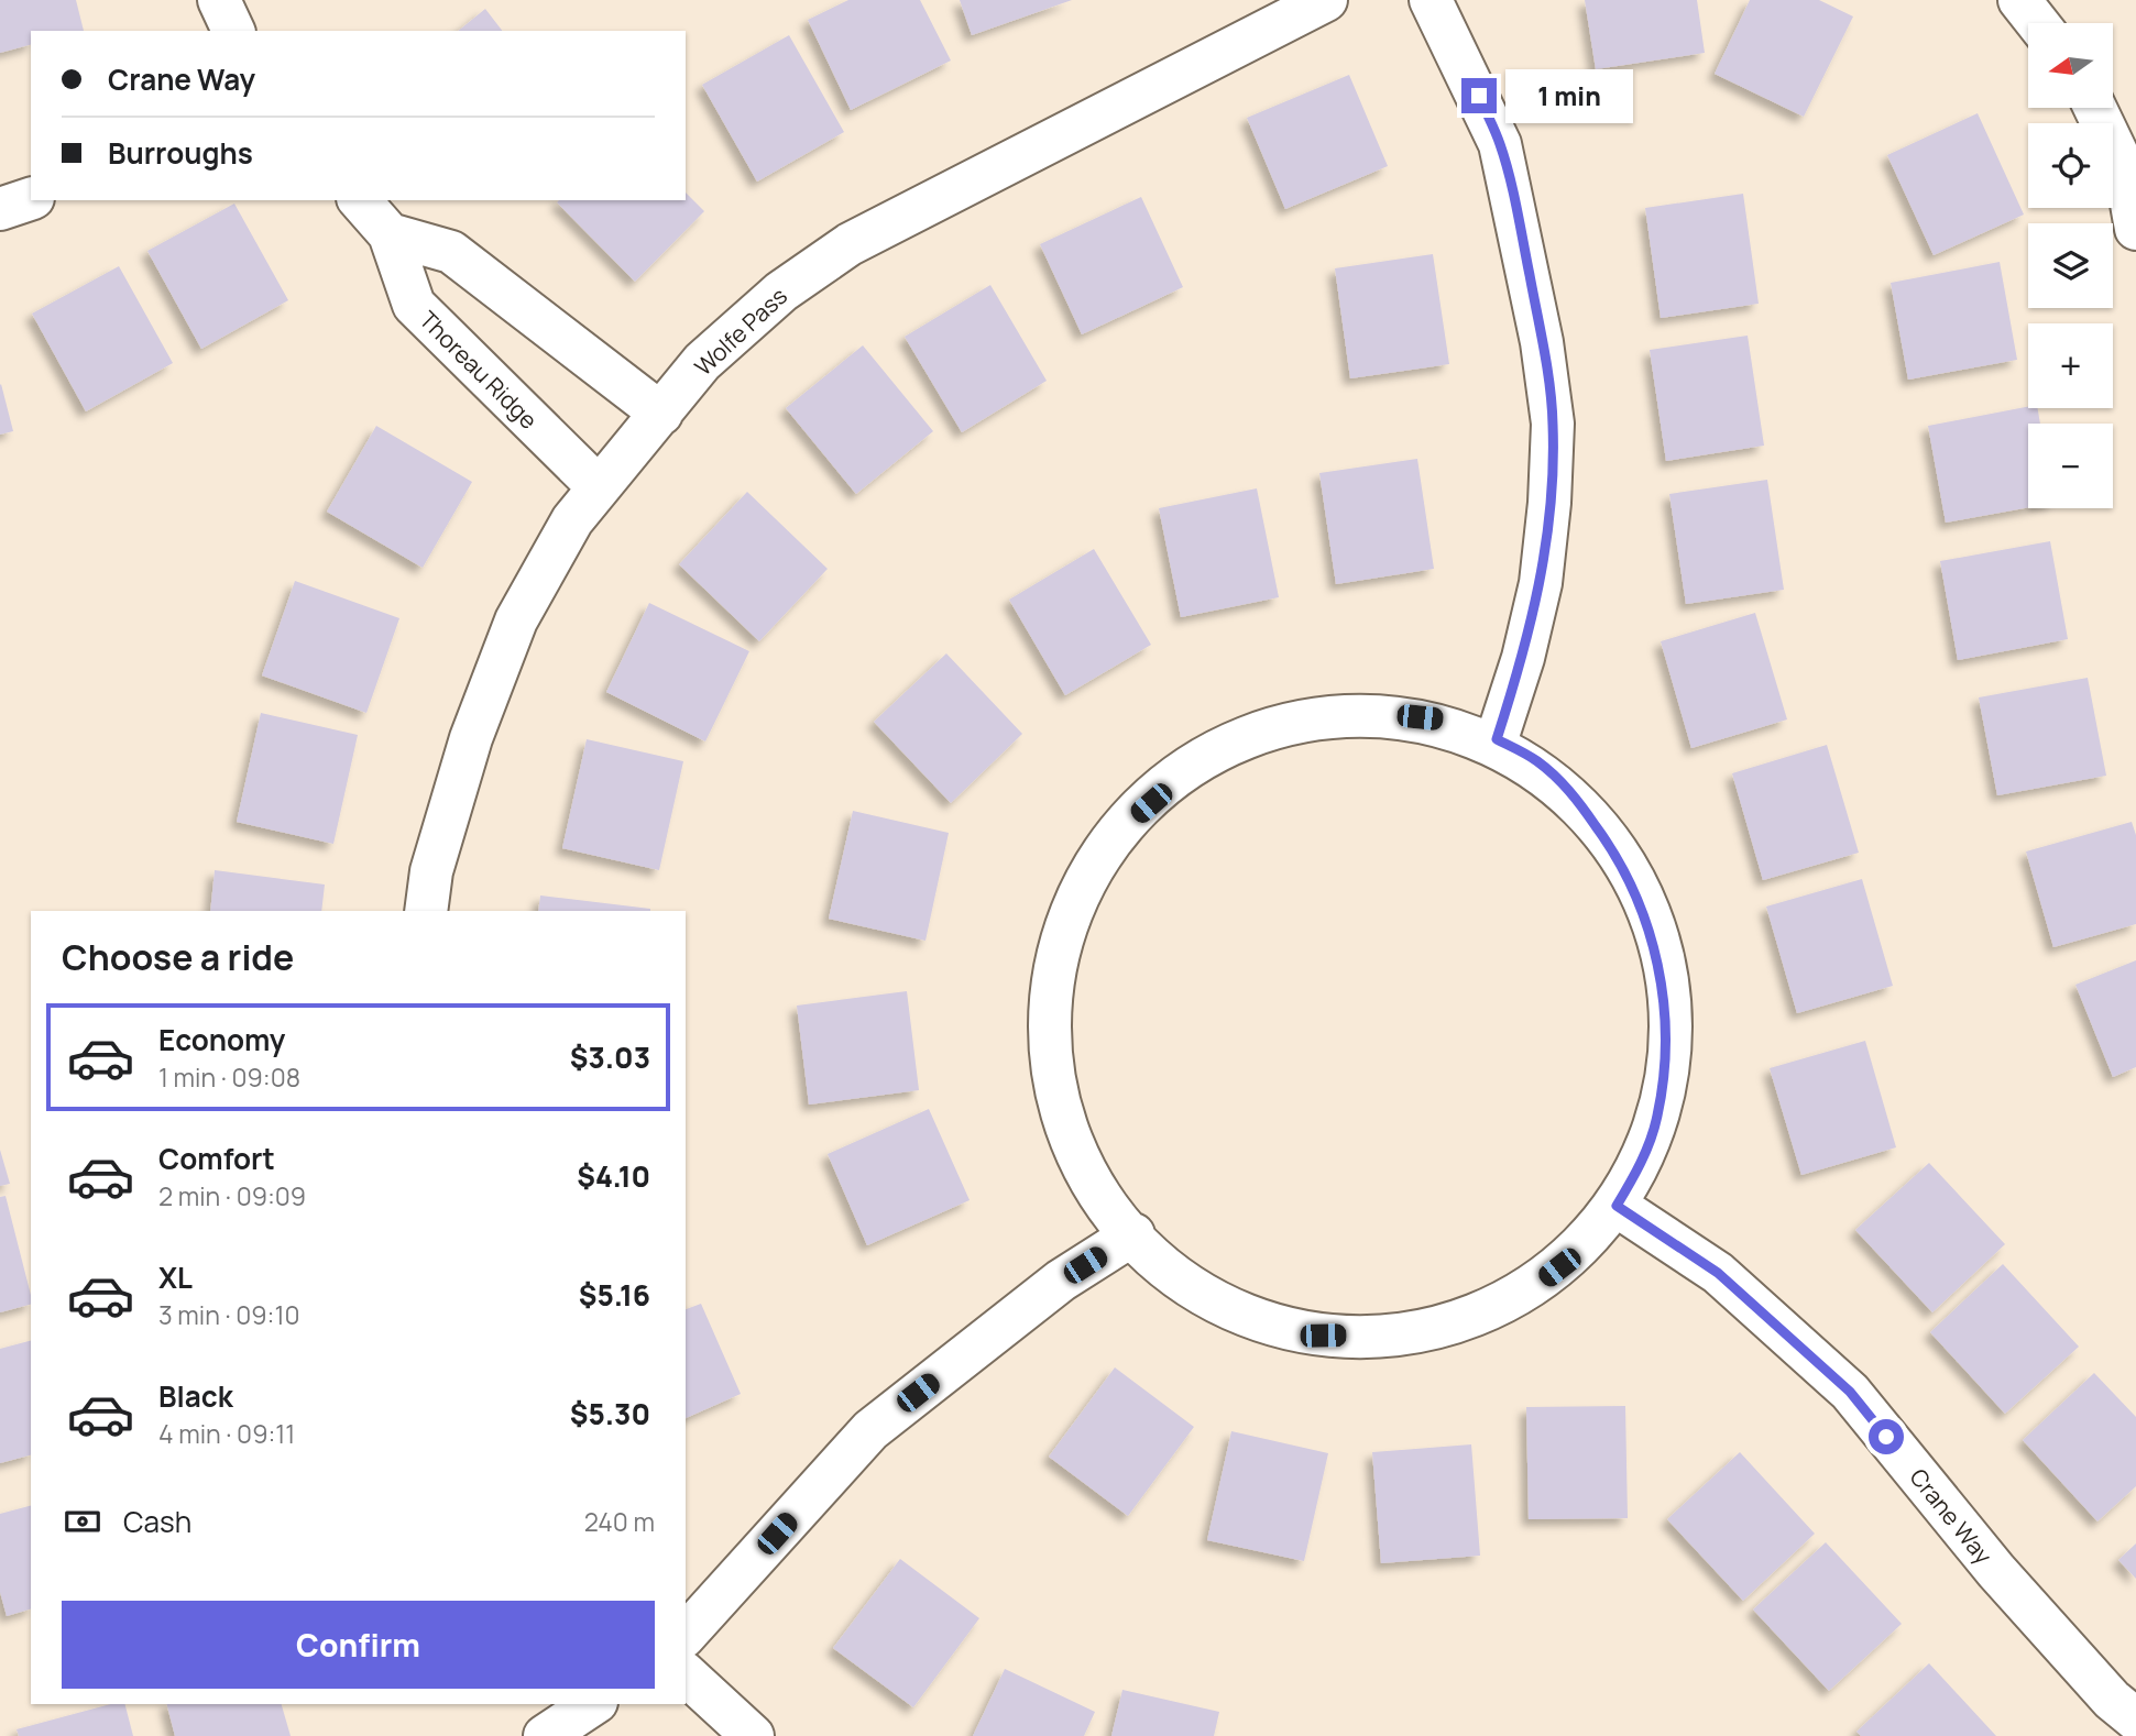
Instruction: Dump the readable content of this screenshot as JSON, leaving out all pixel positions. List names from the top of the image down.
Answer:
{
  "streets": {
    "street": ["Wolfe Pass", "Thoreau Ridge", "Crane Way"]
  },
  "crossings": [
    ["Wolfe Pass", "Thoreau Ridge"]
  ],
  "north": "left",
  "page": {
    "map_buttons": ["+", "−"],
    "banner": ["Crane Way", "Burroughs"],
    "bubble": "1 min",
    "heading": "Choose a ride",
    "list": [
      {
        "name": "Economy",
        "note": "1 min · 09:08",
        "value": "$3.03"
      },
      {
        "name": "Comfort",
        "note": "2 min · 09:09",
        "value": "$4.10"
      },
      {
        "name": "XL",
        "note": "3 min · 09:10",
        "value": "$5.16"
      },
      {
        "name": "Black",
        "note": "4 min · 09:11",
        "value": "$5.30"
      }
    ],
    "pay": ["Cash", "240 m"],
    "buttons": "Confirm"
  }
}
